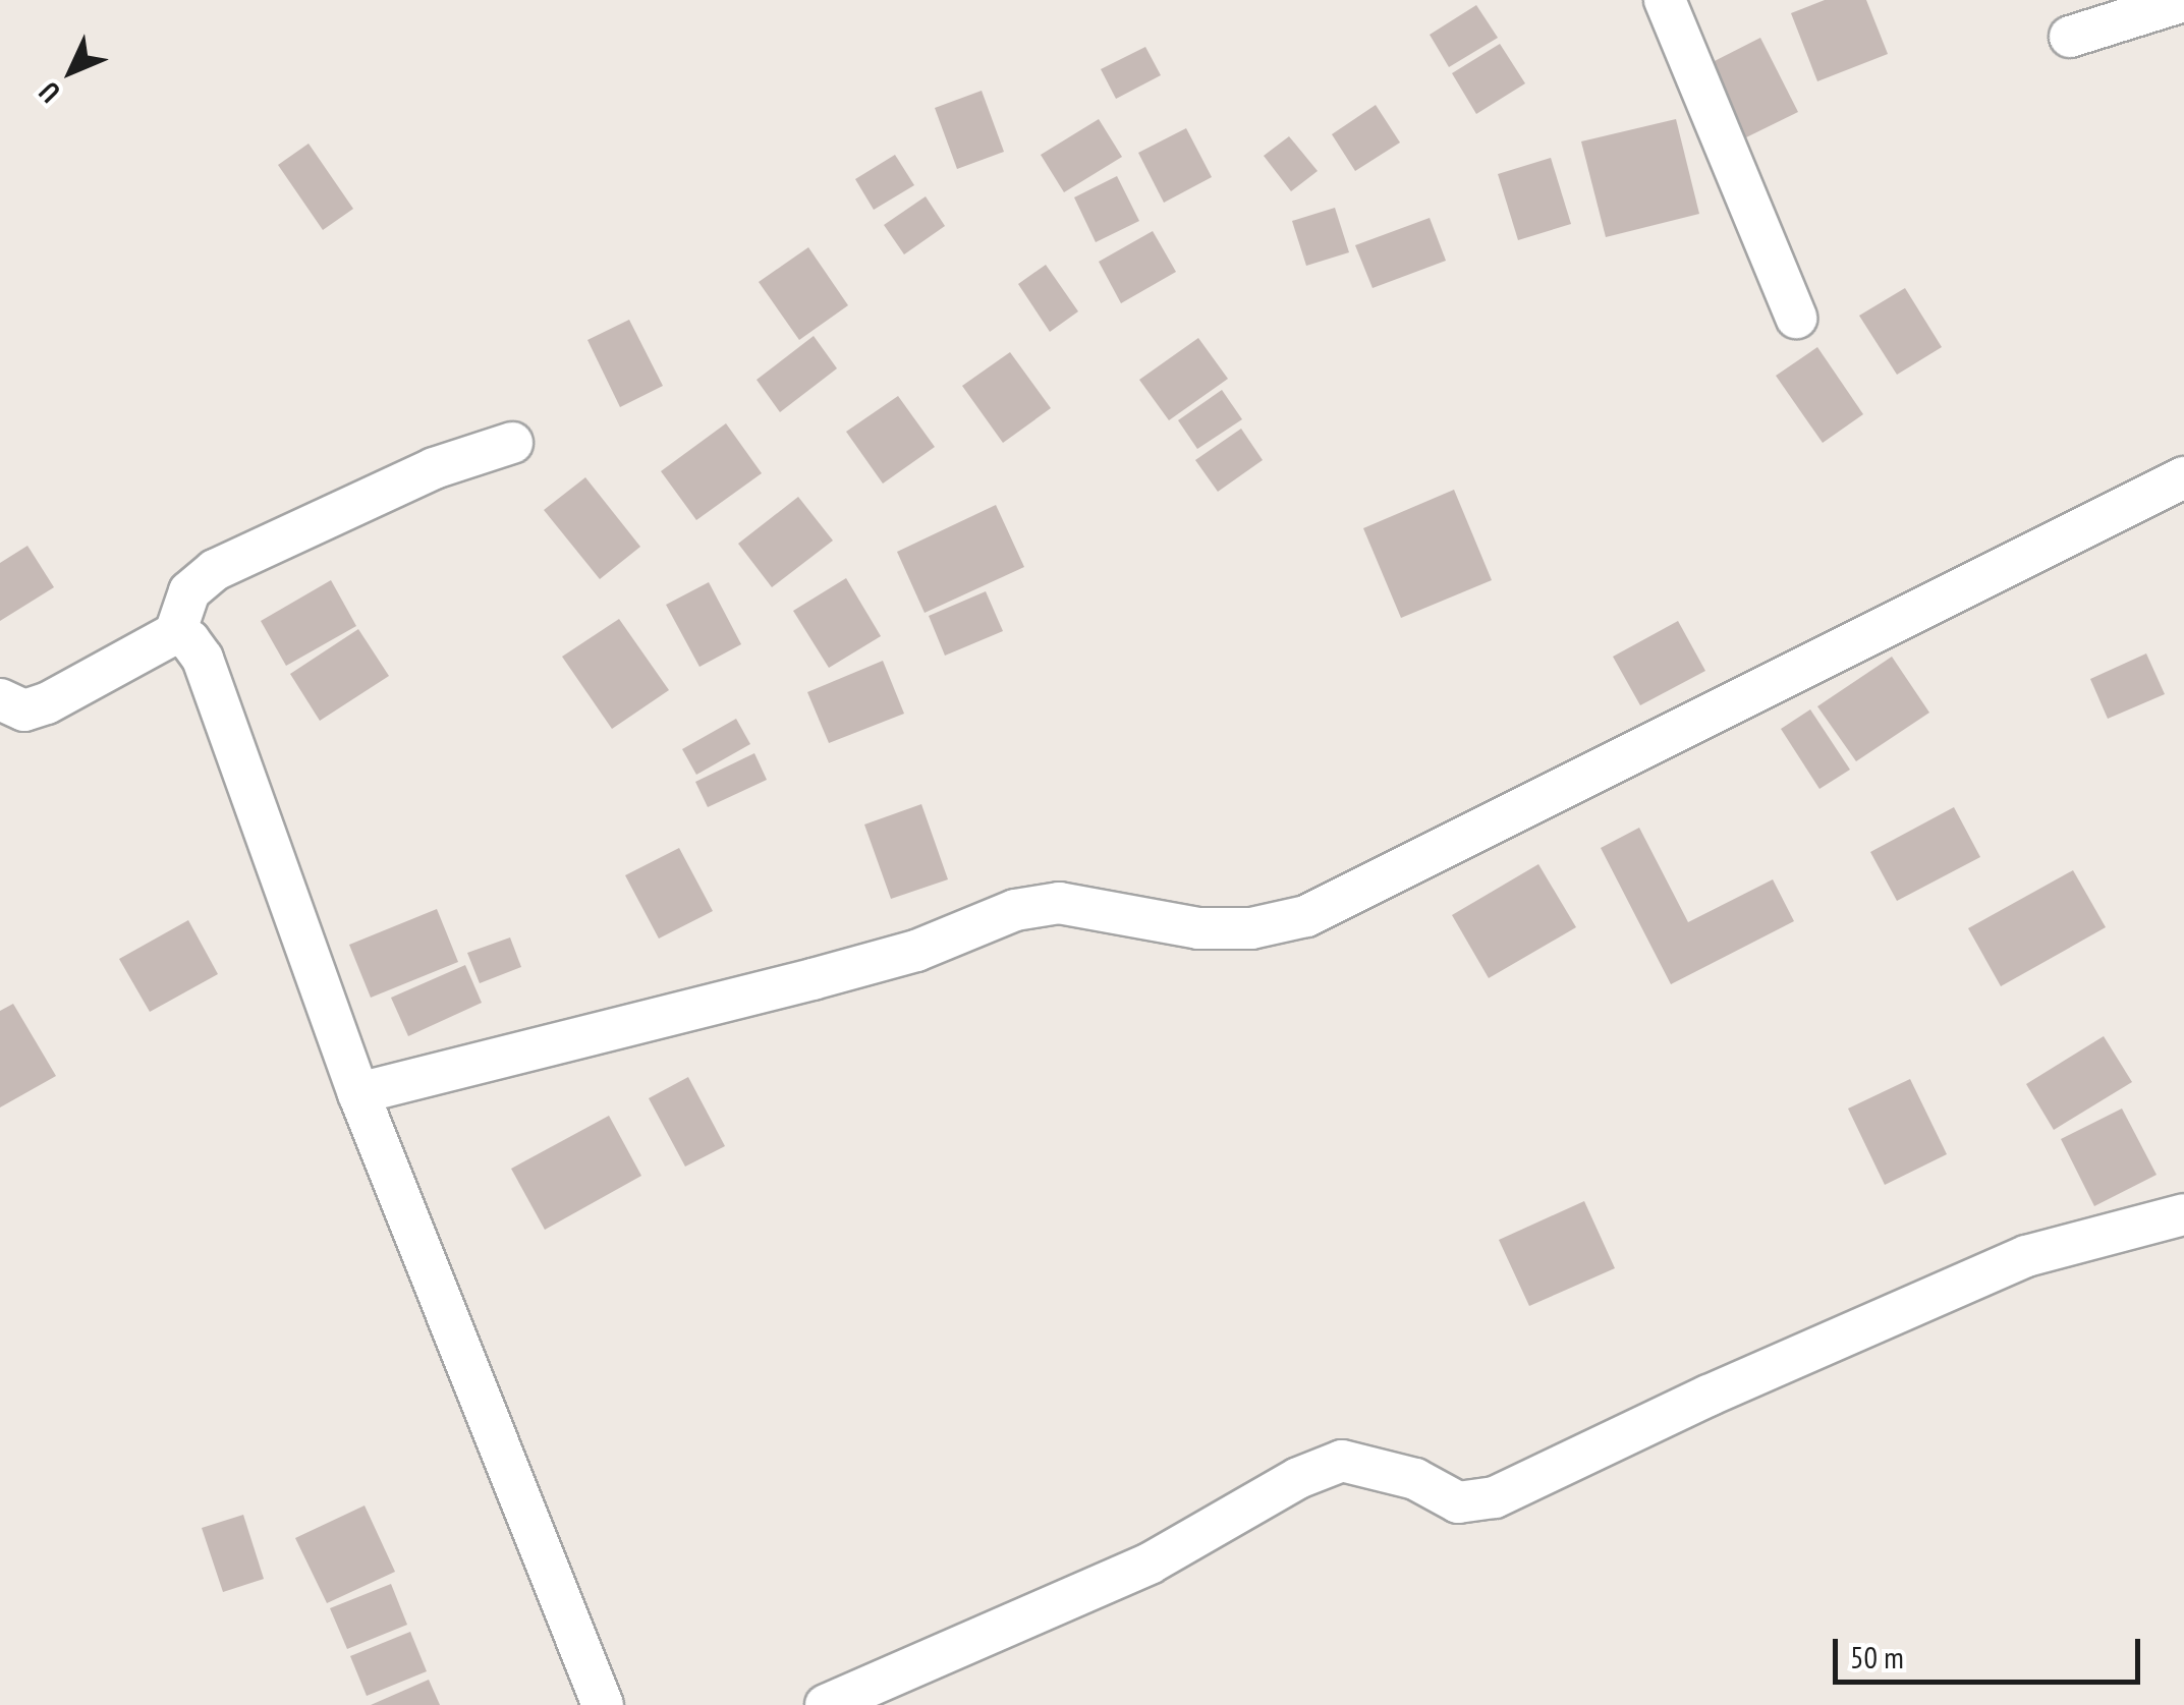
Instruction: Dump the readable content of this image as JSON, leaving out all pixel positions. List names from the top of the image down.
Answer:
{
  "scale_bar": "50 m",
  "north": "bottom left"
}
